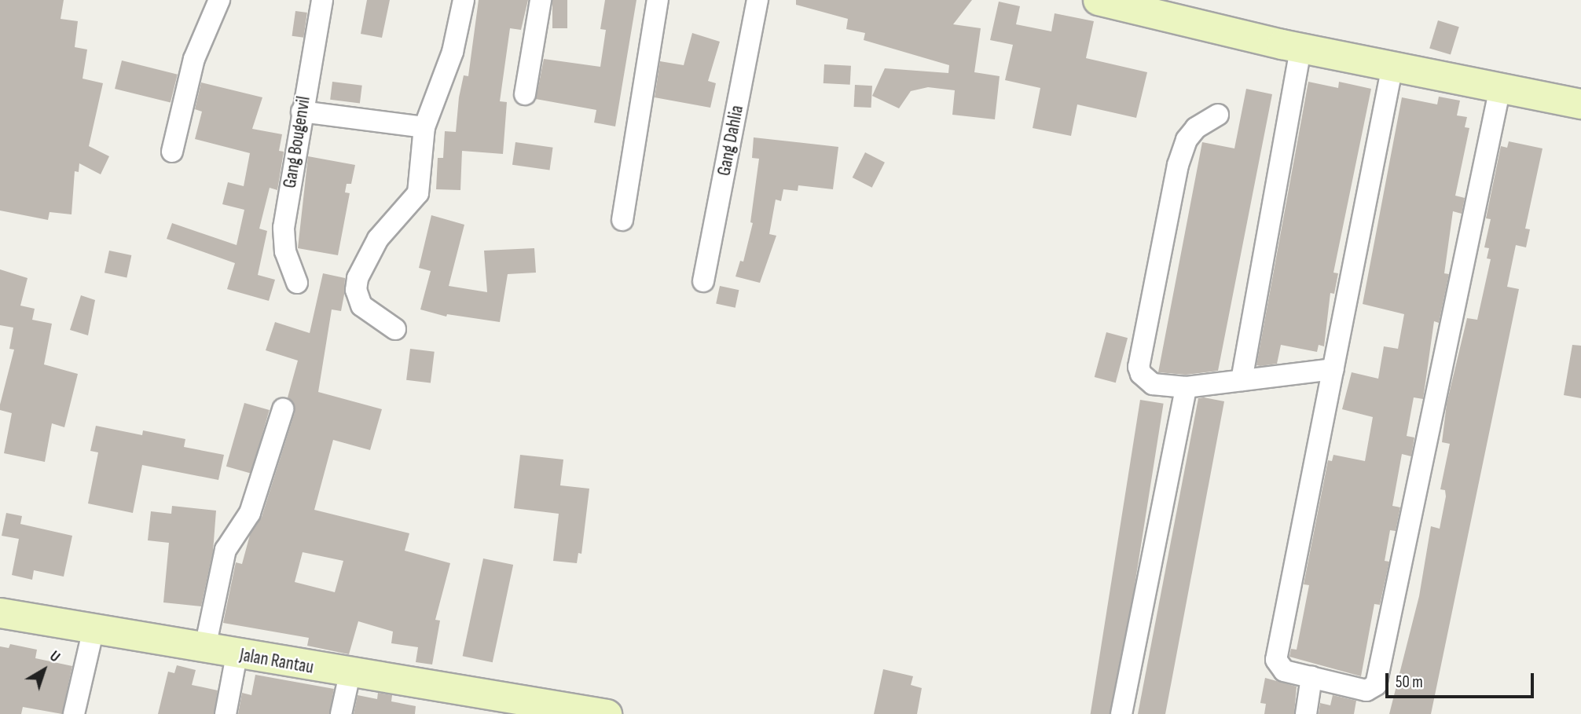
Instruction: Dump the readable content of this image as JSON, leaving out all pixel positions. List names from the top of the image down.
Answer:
{
  "streets": {
    "main road": ["Jalan Rantau"],
    "street": ["Gang Dahlia", "Gang Bougenvil"]
  },
  "scale_bar": "50 m",
  "north": "top right"
}
